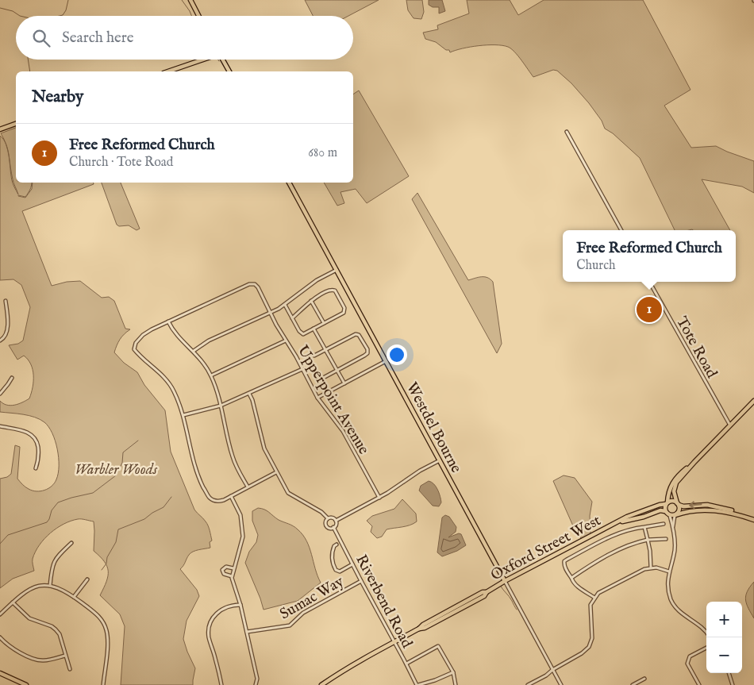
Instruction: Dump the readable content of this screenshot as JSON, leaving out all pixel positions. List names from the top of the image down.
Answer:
{
  "streets": {
    "main road": ["Westdel Bourne", "Oxford Street West"],
    "street": [
      "Tote Road",
      "Upperpoint Avenue",
      "Sumac Way",
      "Riverbend Road"
    ]
  },
  "crossings": [
    ["Westdel Bourne", "Oxford Street West"],
    ["Oxford Street West", "Riverbend Road"],
    ["Sumac Way", "Riverbend Road"]
  ],
  "parks": ["Warbler Woods"],
  "page": {
    "search": "Search here",
    "heading": "Nearby",
    "list": [
      {
        "mark": "1",
        "name": "Free Reformed Church",
        "note": "Church · Tote Road",
        "value": "680 m"
      }
    ],
    "popup": ["Free Reformed Church", "Church"],
    "pins": "1",
    "map_buttons": ["+", "−"]
  }
}
